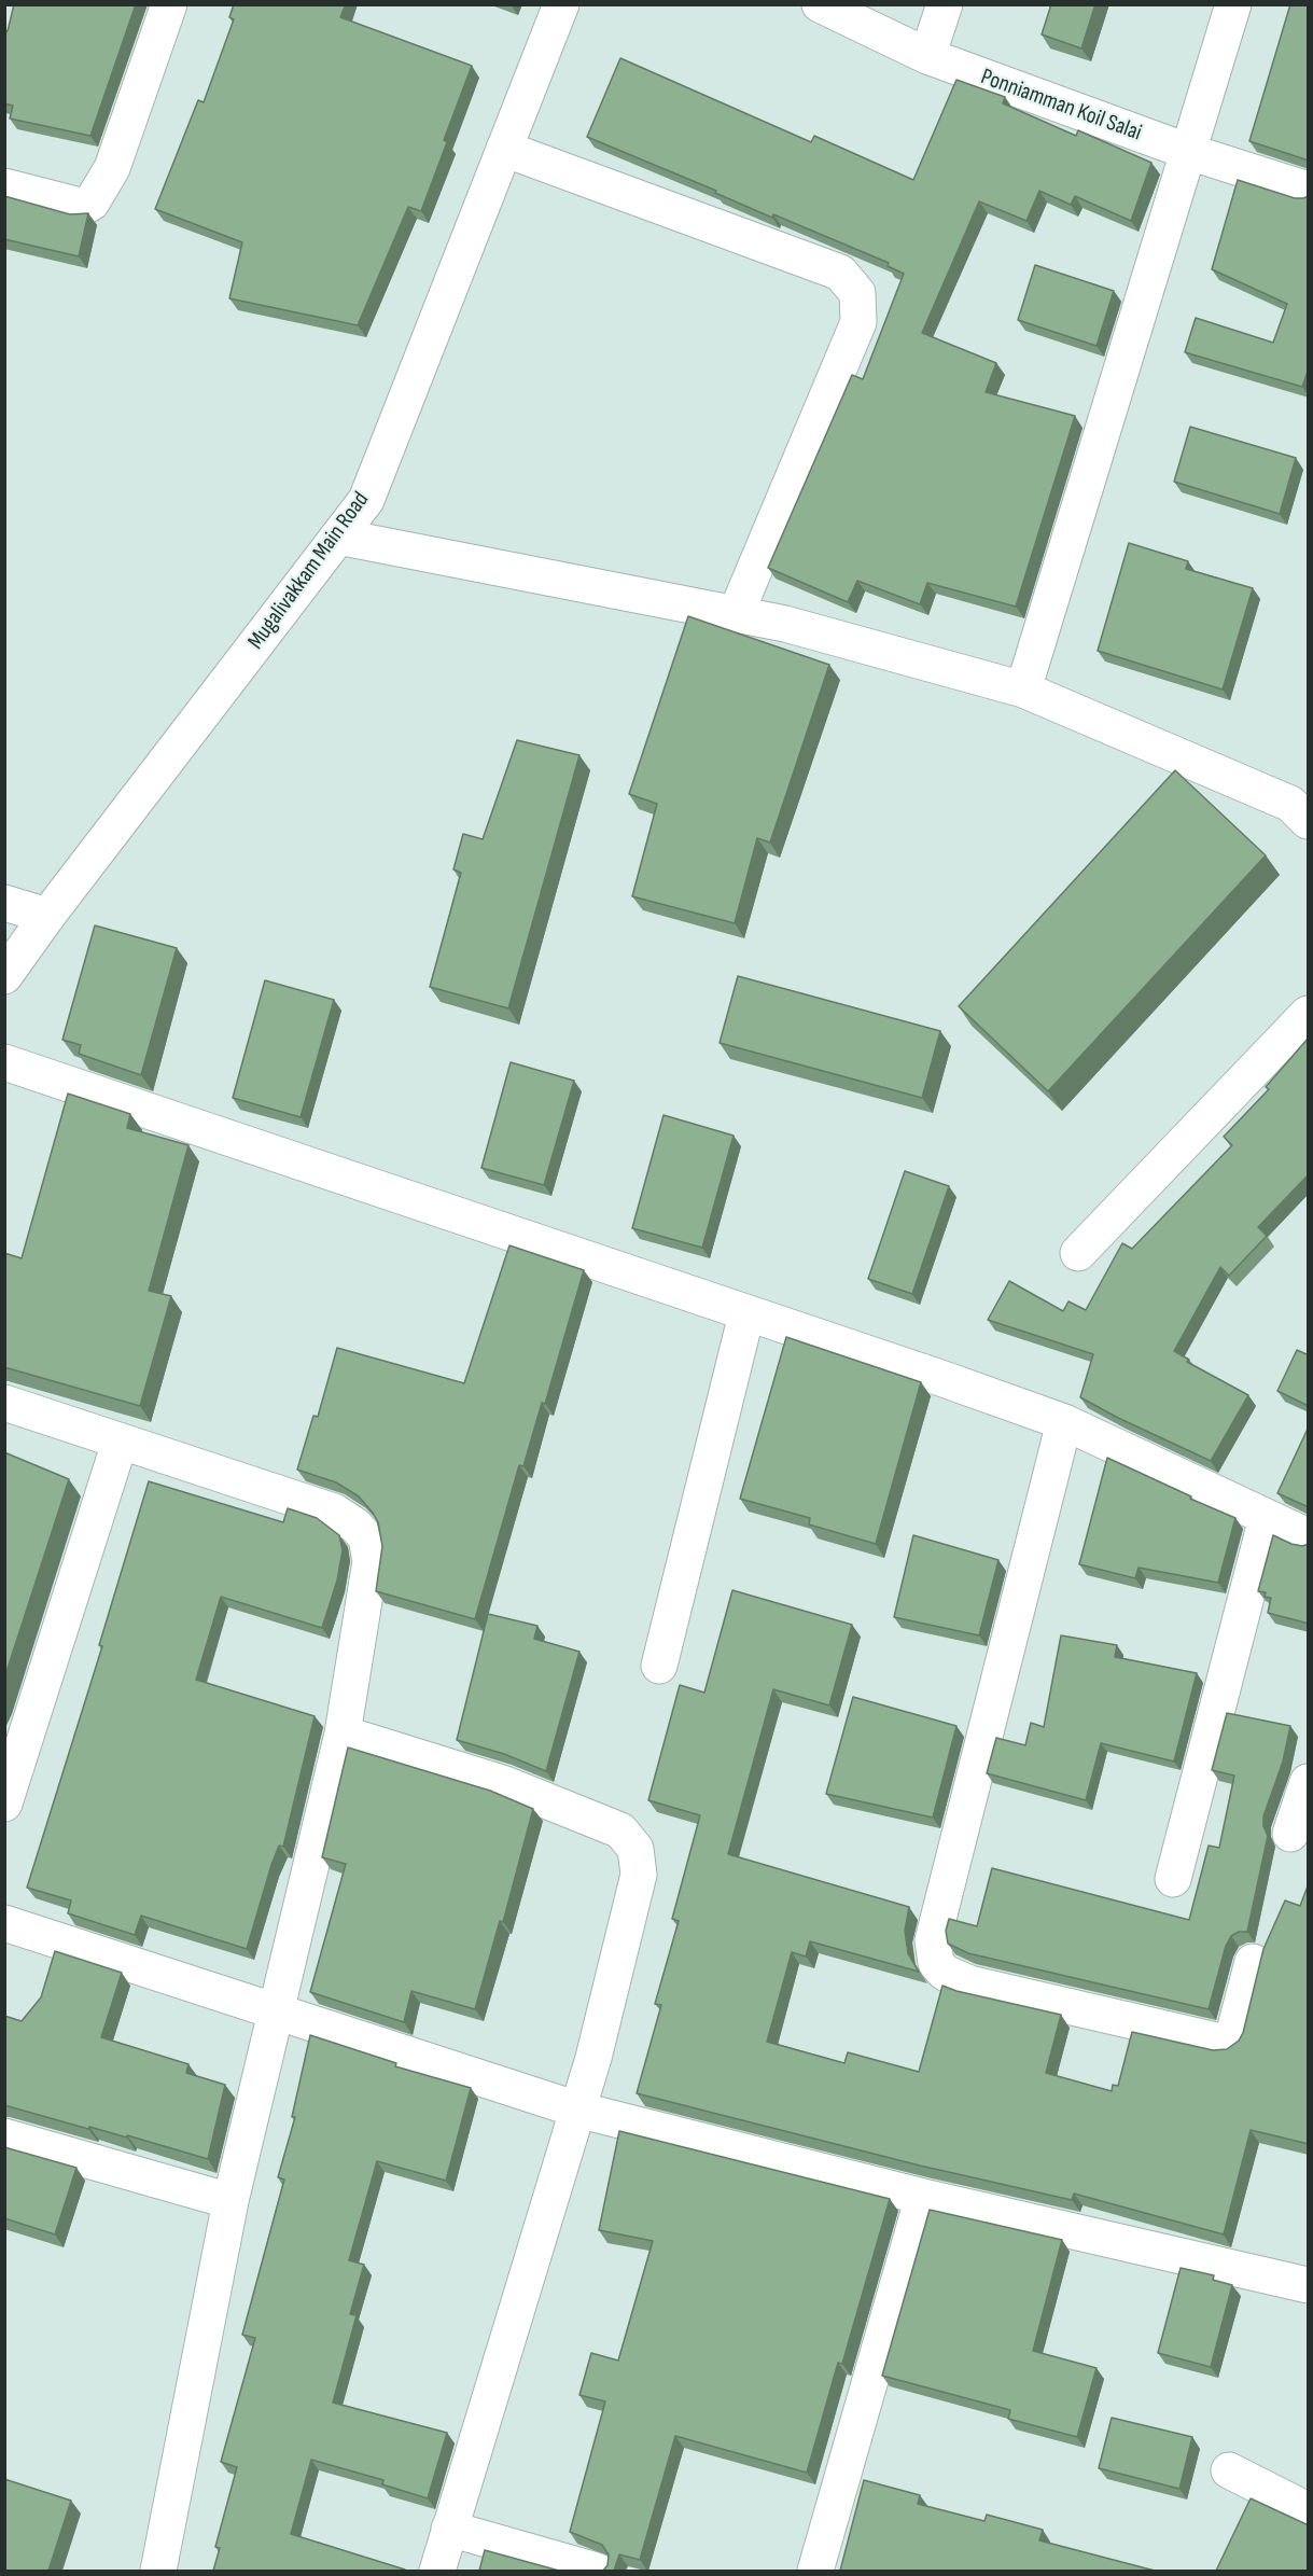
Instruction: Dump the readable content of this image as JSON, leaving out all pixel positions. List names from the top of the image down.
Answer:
{
  "streets": {
    "street": ["Ponniamman Koil Salai", "Mugalivakkam Main Road"]
  }
}
